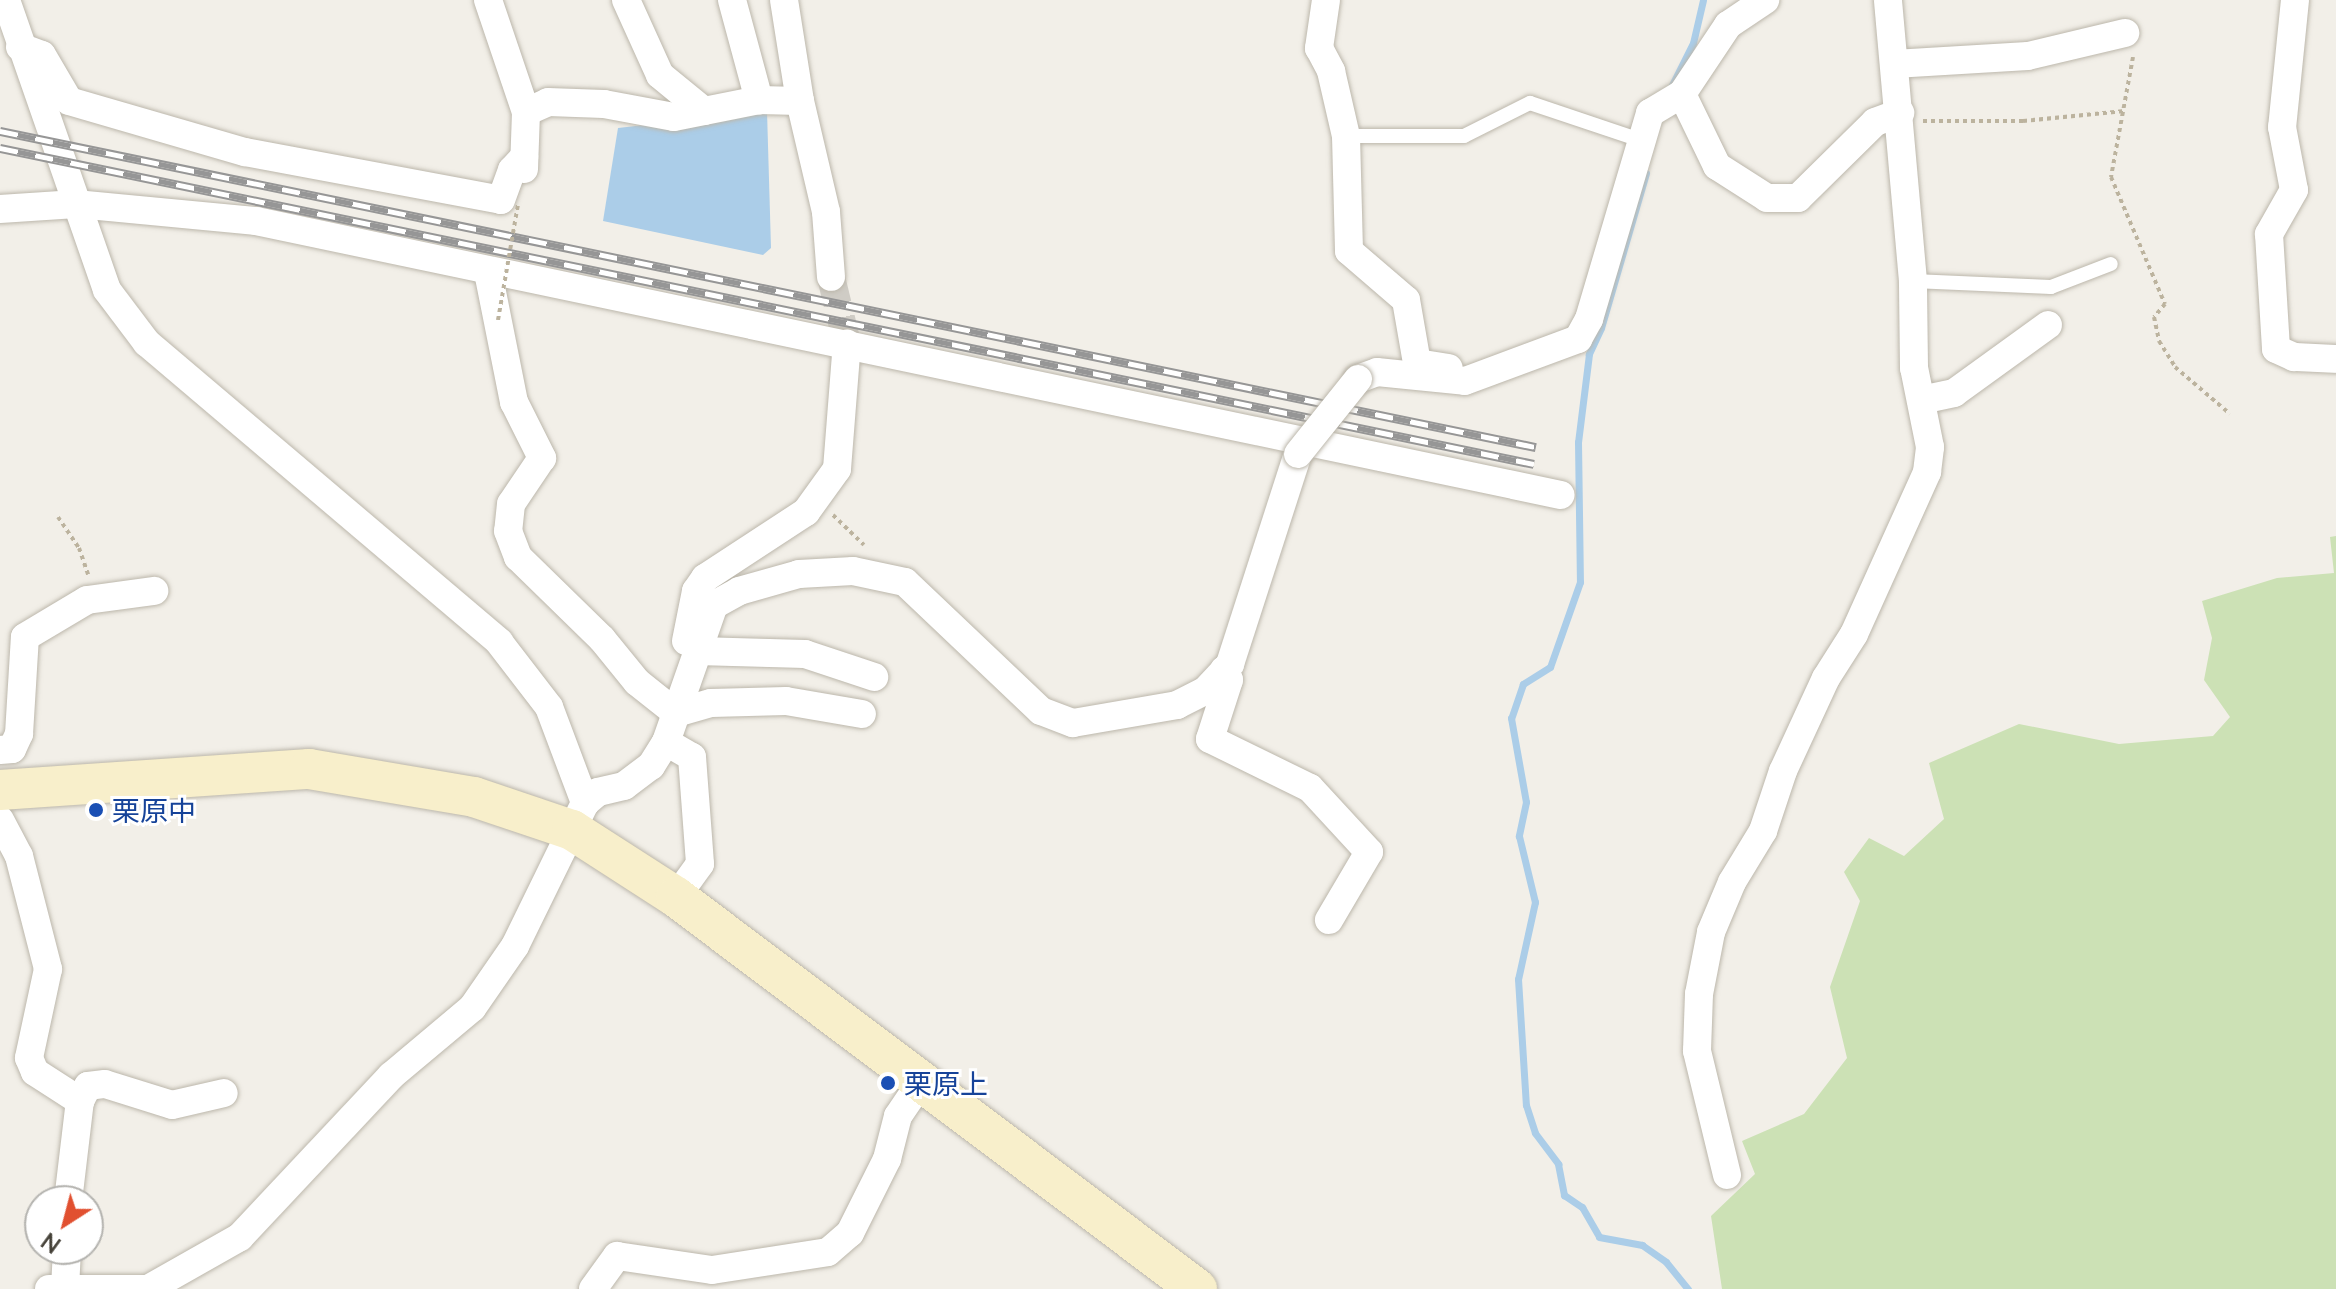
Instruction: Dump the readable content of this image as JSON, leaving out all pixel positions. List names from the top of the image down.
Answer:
{
  "places": ["栗原中", "栗原上"],
  "north": "bottom left"
}
